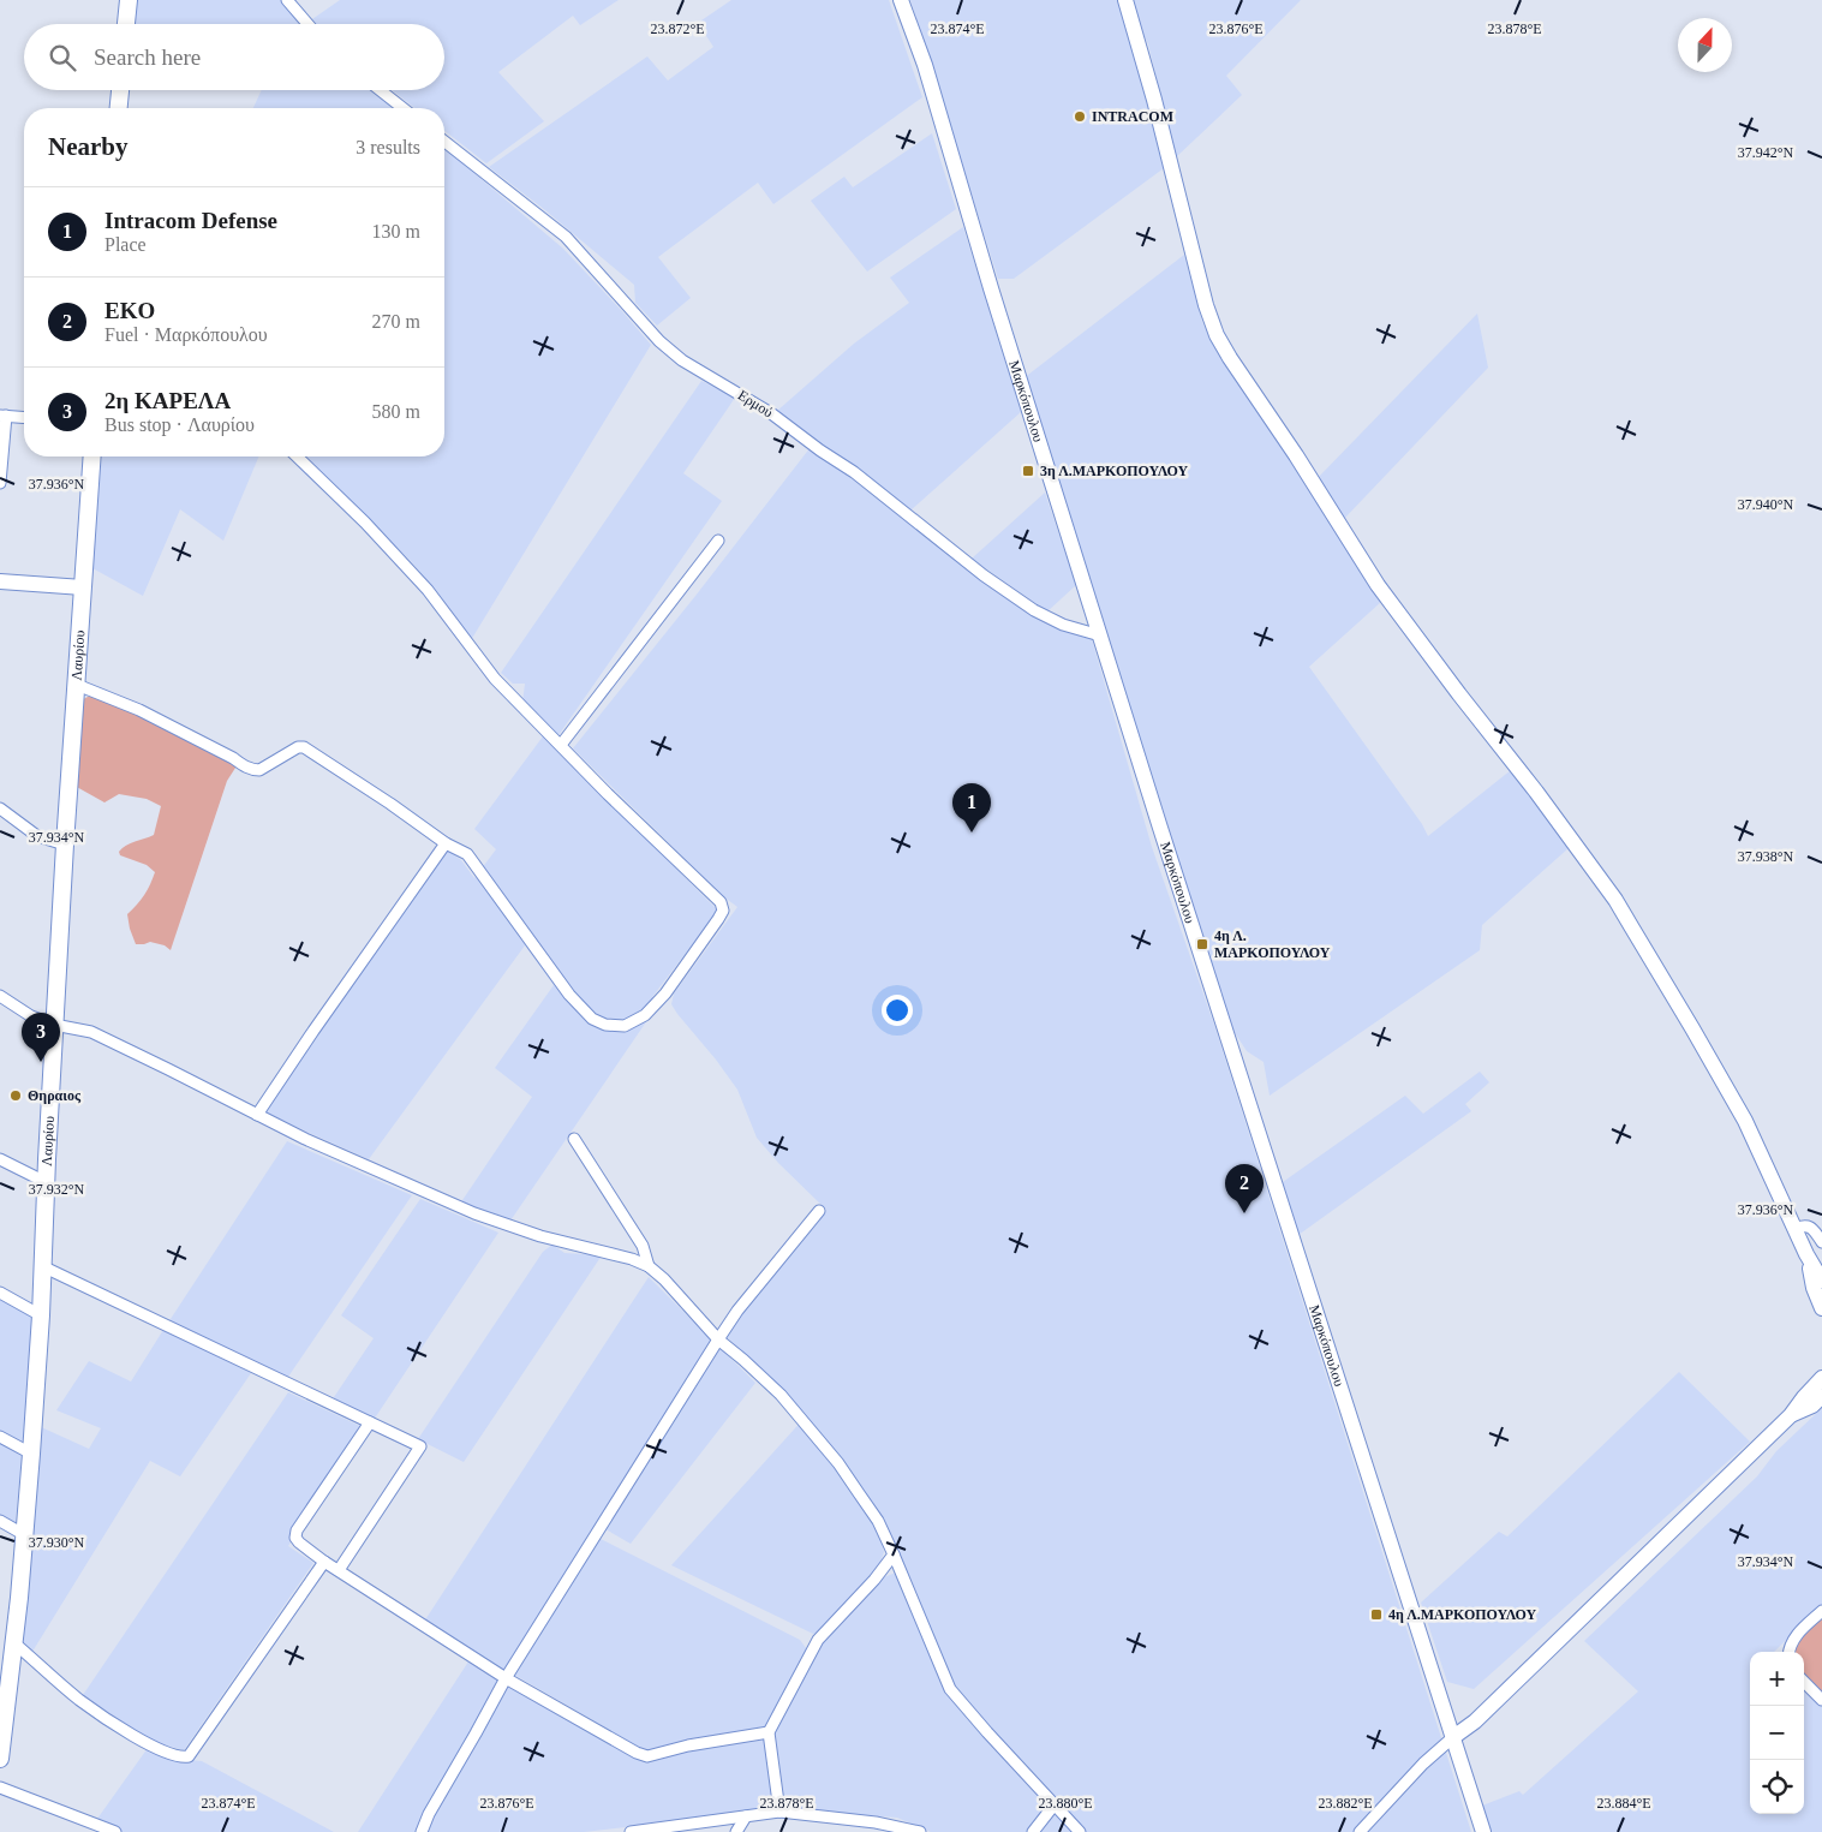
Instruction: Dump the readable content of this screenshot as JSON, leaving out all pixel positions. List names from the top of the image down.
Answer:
{
  "streets": {
    "main road": ["Λαυρίου"],
    "street": ["Μαρκόπουλου", "Ερμού"]
  },
  "crossings": [
    ["Μαρκόπουλου", "Ερμού"]
  ],
  "places": {
    "other": ["INTRACOM", "Θηραιος"],
    "transit": ["3η Λ.ΜΑΡΚΟΠΟΥΛΟΥ", "4η Λ. ΜΑΡΚΟΠΟΥΛΟΥ", "4η Λ.ΜΑΡΚΟΠΟΥΛΟΥ"]
  },
  "north": "top",
  "page": {
    "search": "Search here",
    "heading": ["Nearby", "3 results"],
    "list": [
      {
        "mark": "1",
        "name": "Intracom Defense",
        "note": "Place",
        "value": "130 m"
      },
      {
        "mark": "2",
        "name": "EKO",
        "note": "Fuel · Μαρκόπουλου",
        "value": "270 m"
      },
      {
        "mark": "3",
        "name": "2η ΚΑΡΕΛΑ",
        "note": "Bus stop · Λαυρίου",
        "value": "580 m"
      }
    ],
    "pins": ["1", "3", "2"],
    "map_buttons": ["+", "−"]
  },
  "coordinates": [
    "23.872°E",
    "23.874°E",
    "23.876°E",
    "23.878°E",
    "37.942°N",
    "37.936°N",
    "37.940°N",
    "37.934°N",
    "37.938°N",
    "37.932°N",
    "37.930°N",
    "23.880°E",
    "23.882°E",
    "23.884°E"
  ]
}
